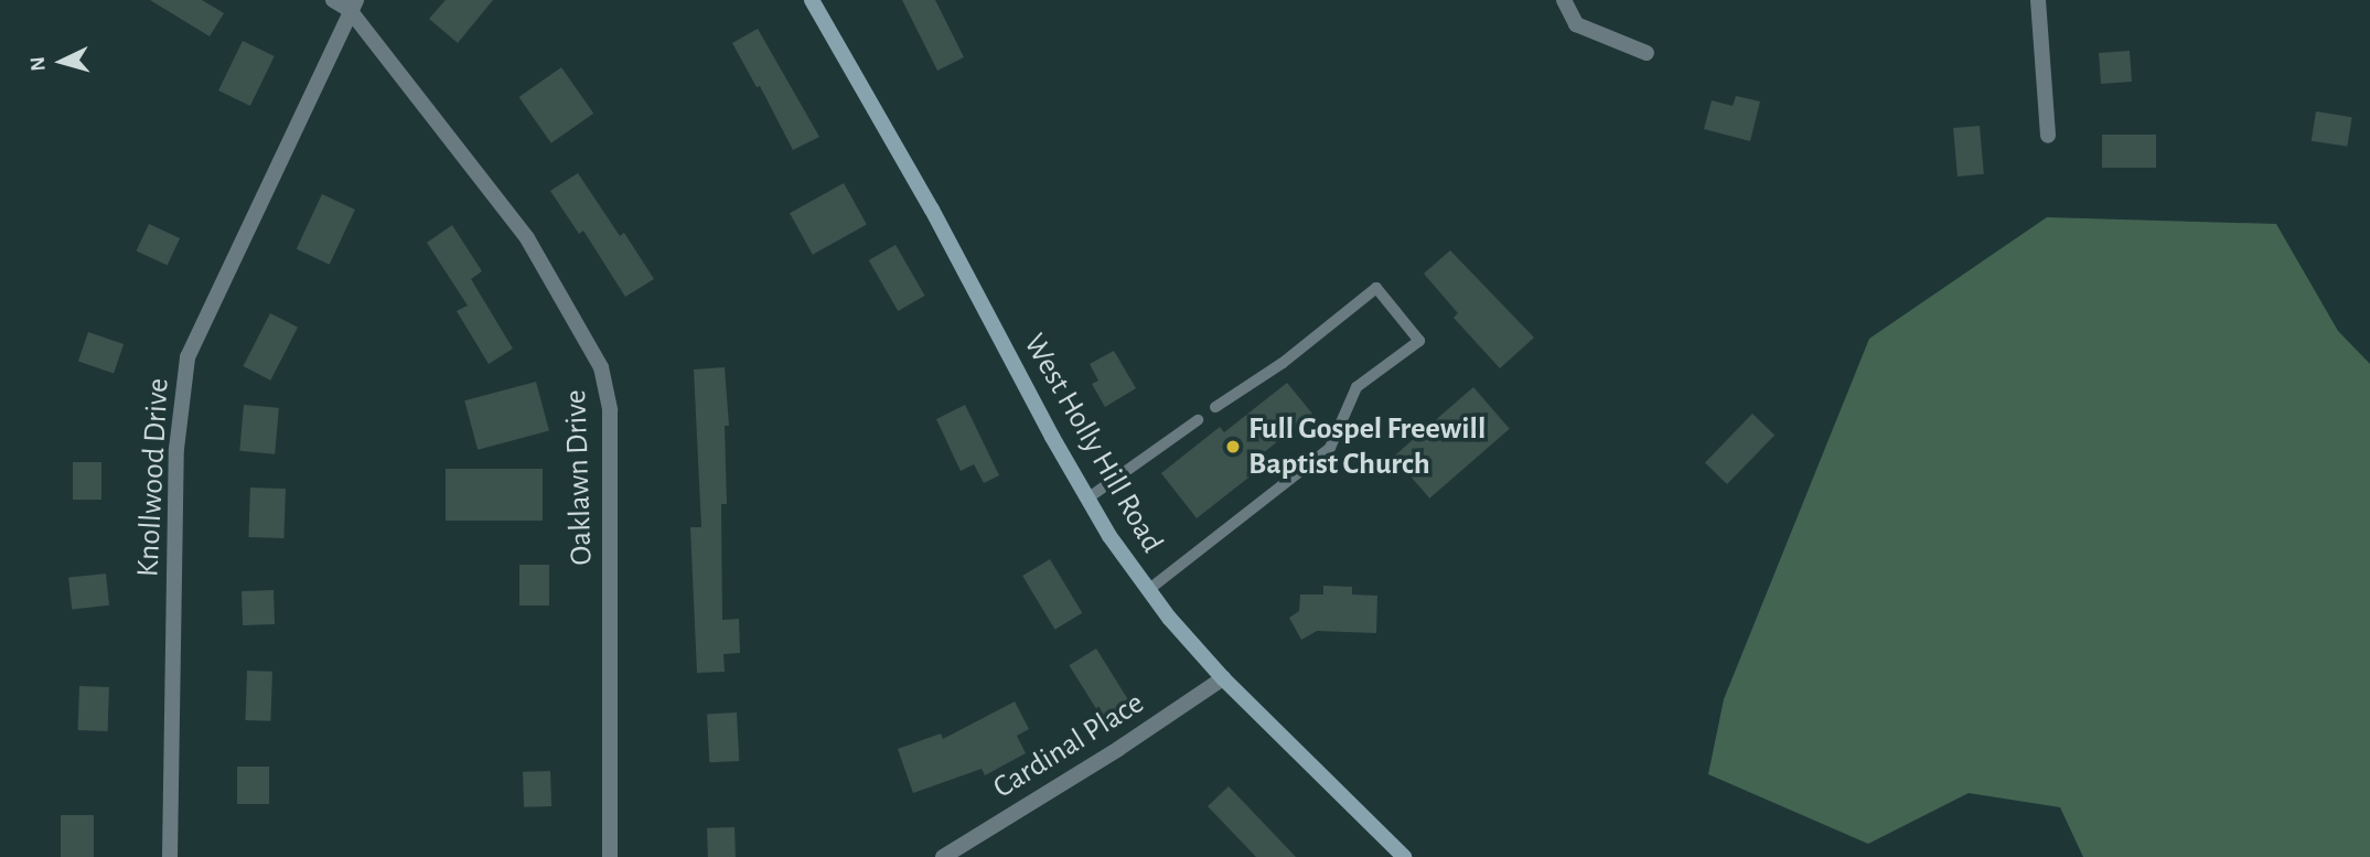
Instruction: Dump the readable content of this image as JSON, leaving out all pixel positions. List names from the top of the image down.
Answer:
{
  "streets": {
    "street": [
      "West Holly Hill Road",
      "Knollwood Drive",
      "Oaklawn Drive",
      "Cardinal Place"
    ]
  },
  "crossings": [
    ["West Holly Hill Road", "Cardinal Place"],
    ["Knollwood Drive", "Oaklawn Drive"]
  ],
  "places": ["Full Gospel Freewill Baptist Church"],
  "north": "left"
}
